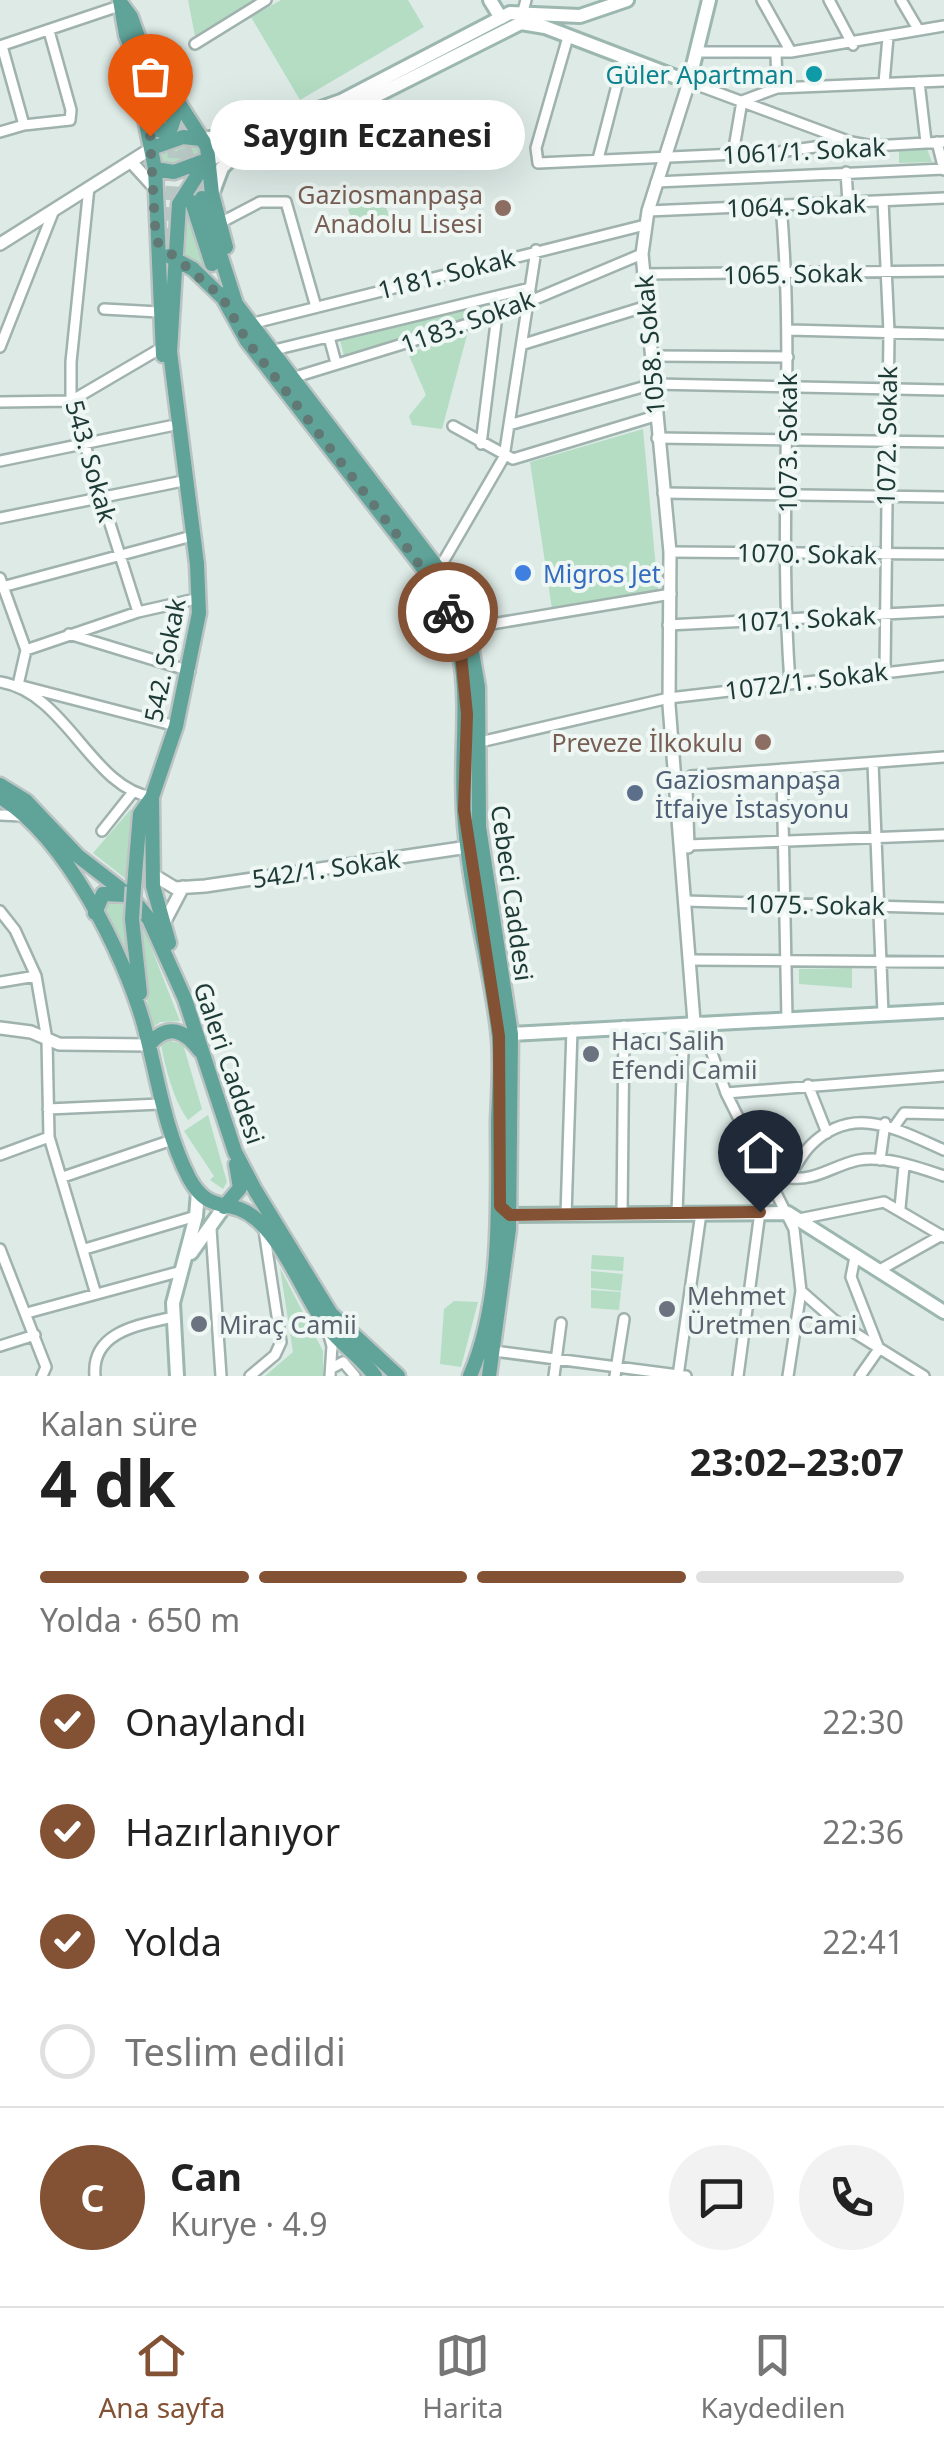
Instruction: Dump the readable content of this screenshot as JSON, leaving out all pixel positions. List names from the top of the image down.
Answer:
{
  "streets": {
    "main road": [
      "1058. Sokak",
      "542. Sokak",
      "Cebeci Caddesi",
      "Galeri Caddesi"
    ],
    "street": [
      "1061/1. Sokak",
      "1064. Sokak",
      "1181. Sokak",
      "1065. Sokak",
      "1183. Sokak",
      "1072. Sokak",
      "1073. Sokak",
      "543. Sokak",
      "1070. Sokak",
      "1071. Sokak",
      "1072/1. Sokak",
      "542/1. Sokak",
      "1075. Sokak"
    ]
  },
  "crossings": [
    ["1061/1. Sokak", "1058. Sokak"],
    ["1064. Sokak", "1058. Sokak"],
    ["1064. Sokak", "1072. Sokak"],
    ["1064. Sokak", "1073. Sokak"],
    ["1181. Sokak", "1058. Sokak"],
    ["1181. Sokak", "Cebeci Caddesi"],
    ["1065. Sokak", "1058. Sokak"],
    ["1065. Sokak", "1072. Sokak"],
    ["1065. Sokak", "1073. Sokak"],
    ["1183. Sokak", "1058. Sokak"],
    ["1183. Sokak", "Cebeci Caddesi"],
    ["1058. Sokak", "1070. Sokak"],
    ["1058. Sokak", "1071. Sokak"],
    ["1058. Sokak", "1072/1. Sokak"],
    ["1058. Sokak", "1075. Sokak"],
    ["1072. Sokak", "1070. Sokak"],
    ["1072. Sokak", "1071. Sokak"],
    ["1072. Sokak", "1072/1. Sokak"],
    ["1073. Sokak", "1070. Sokak"],
    ["1073. Sokak", "1071. Sokak"],
    ["1073. Sokak", "1072/1. Sokak"],
    ["542. Sokak", "Galeri Caddesi"],
    ["1072/1. Sokak", "Cebeci Caddesi"],
    ["542/1. Sokak", "Cebeci Caddesi"]
  ],
  "places": [
    "Güler Apartman",
    "Saygın Eczanesi",
    "Gaziosmanpaşa Anadolu Lisesi",
    "Migros Jet",
    "Preveze İlkokulu",
    "Gaziosmanpaşa İtfaiye İstasyonu",
    "Hacı Salih Efendi Camii",
    "Mehmet Üretmen Cami",
    "Miraç Camii"
  ],
  "page": {
    "bubble": "Saygın Eczanesi",
    "heading": ["4 dk", "Kalan süre", "23:02–23:07"],
    "panel": ["Can", "Kurye · 4.9"],
    "bar": "Yolda · 650 m",
    "list": [
      ["Onaylandı", "22:30"],
      ["Hazırlanıyor", "22:36"],
      ["Yolda", "22:41"],
      "Teslim edildi"
    ],
    "round": "C",
    "tabs": ["Ana sayfa", "Harita", "Kaydedilen"]
  }
}
